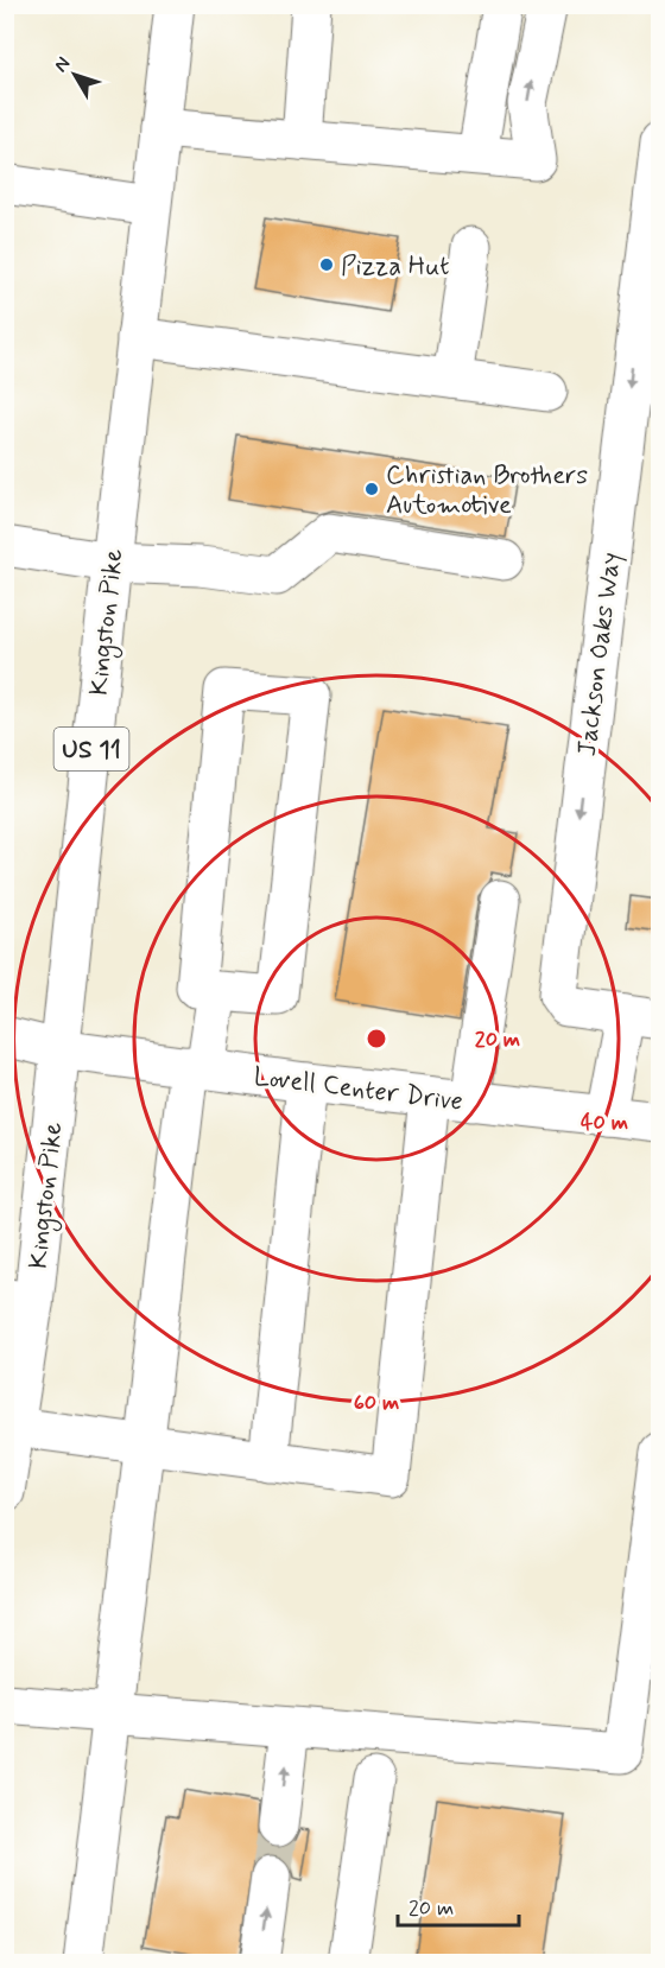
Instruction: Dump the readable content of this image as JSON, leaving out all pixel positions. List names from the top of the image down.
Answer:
{
  "streets": {
    "main road": [
      "Kingston Pike",
      "Jackson Oaks Way",
      "US 11",
      "Lovell Center Drive"
    ]
  },
  "crossings": [
    ["Kingston Pike", "Lovell Center Drive"],
    ["Jackson Oaks Way", "Lovell Center Drive"]
  ],
  "places": ["Pizza Hut", "Christian Brothers Automotive"],
  "scale_bar": "20 m",
  "north": "top left",
  "rings": ["20 m", "40 m", "60 m"]
}
